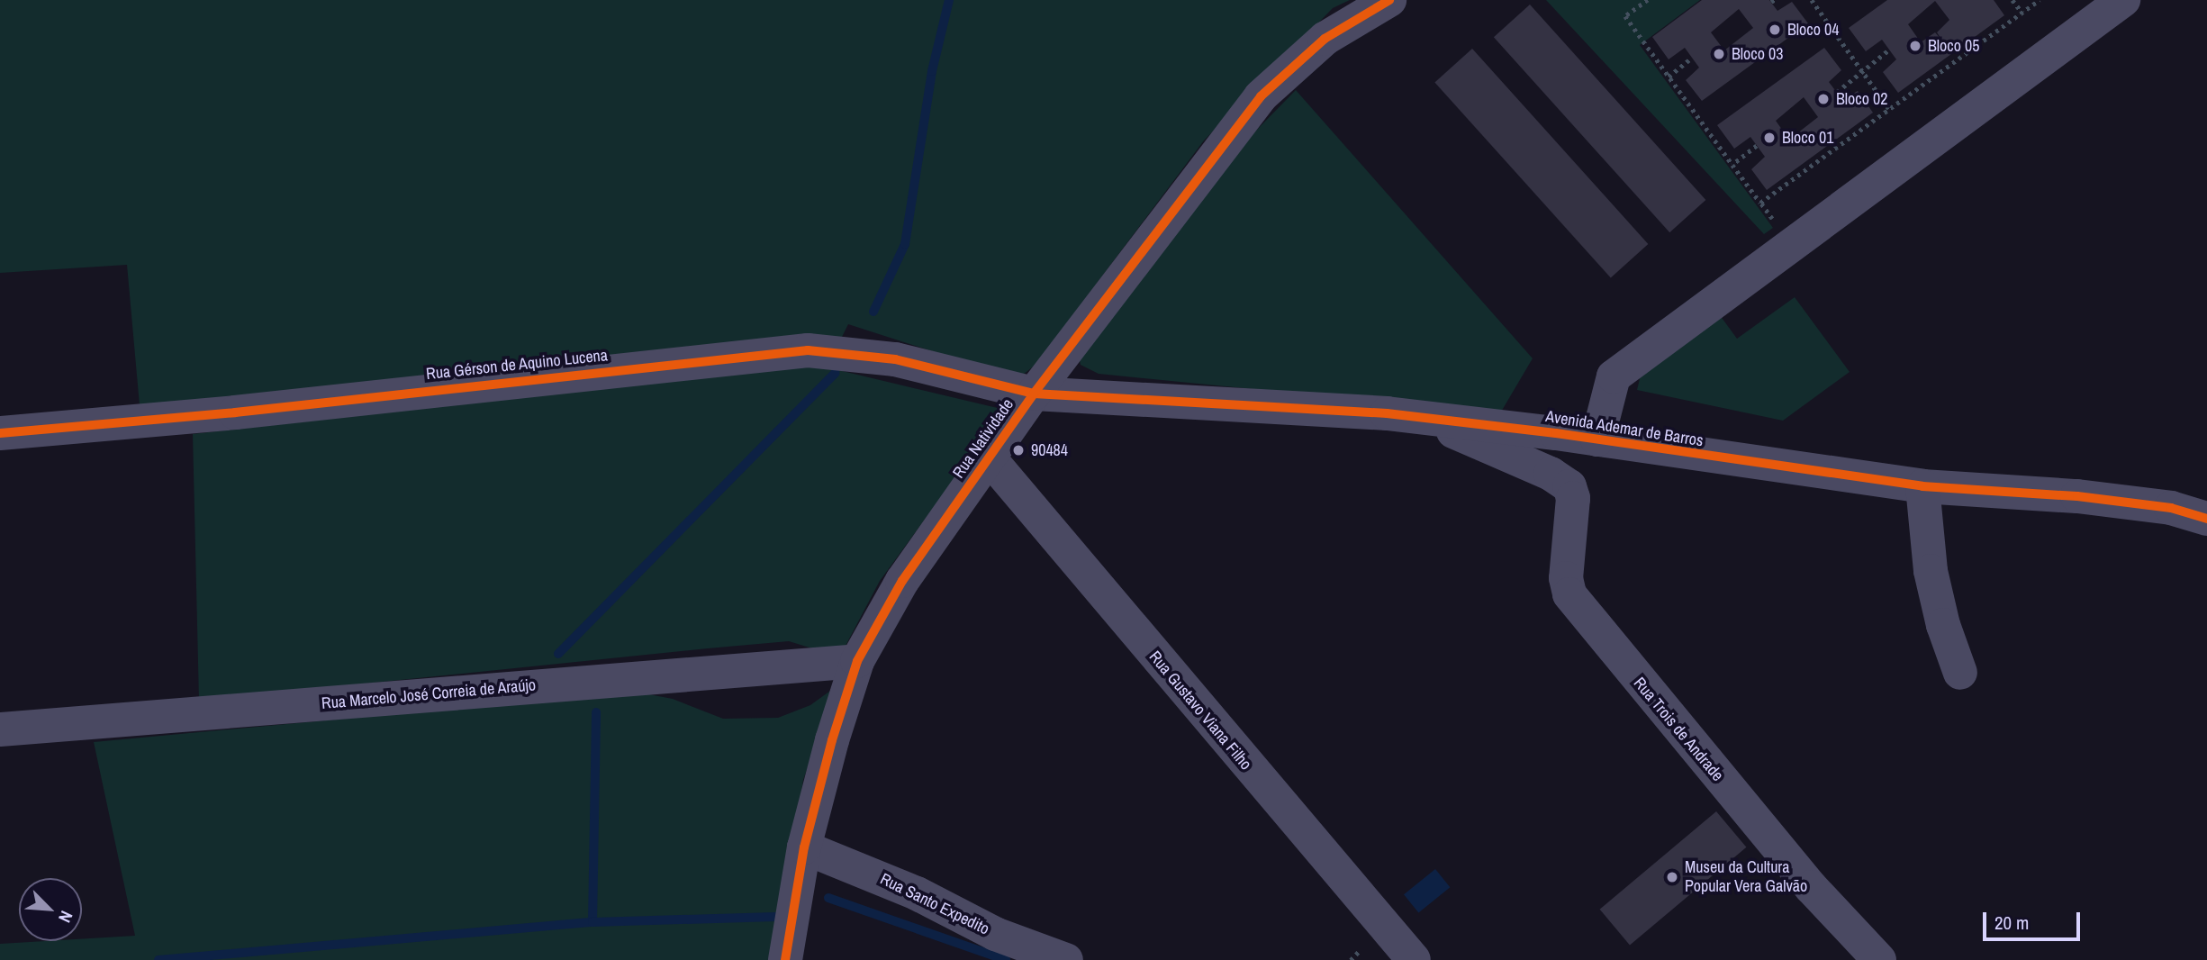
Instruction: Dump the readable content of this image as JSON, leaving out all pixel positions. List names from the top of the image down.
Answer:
{
  "streets": {
    "street": [
      "Rua Gérson de Aquino Lucena",
      "Avenida Ademar de Barros",
      "Rua Natividade",
      "Rua Marcelo José Correia de Araújo",
      "Rua Gustavo Viana Filho",
      "Rua Trois de Andrade",
      "Rua Santo Expedito"
    ]
  },
  "crossings": [
    ["Rua Gérson de Aquino Lucena", "Avenida Ademar de Barros"],
    ["Rua Gérson de Aquino Lucena", "Rua Natividade"],
    ["Avenida Ademar de Barros", "Rua Natividade"],
    ["Avenida Ademar de Barros", "Rua Trois de Andrade"],
    ["Rua Natividade", "Rua Marcelo José Correia de Araújo"],
    ["Rua Natividade", "Rua Gustavo Viana Filho"],
    ["Rua Natividade", "Rua Santo Expedito"]
  ],
  "places": [
    "Bloco 04",
    "Bloco 05",
    "Bloco 03",
    "Bloco 02",
    "Bloco 01",
    "90484",
    "Museu da Cultura Popular Vera Galvão"
  ],
  "scale_bar": "20 m",
  "north": "bottom right"
}
